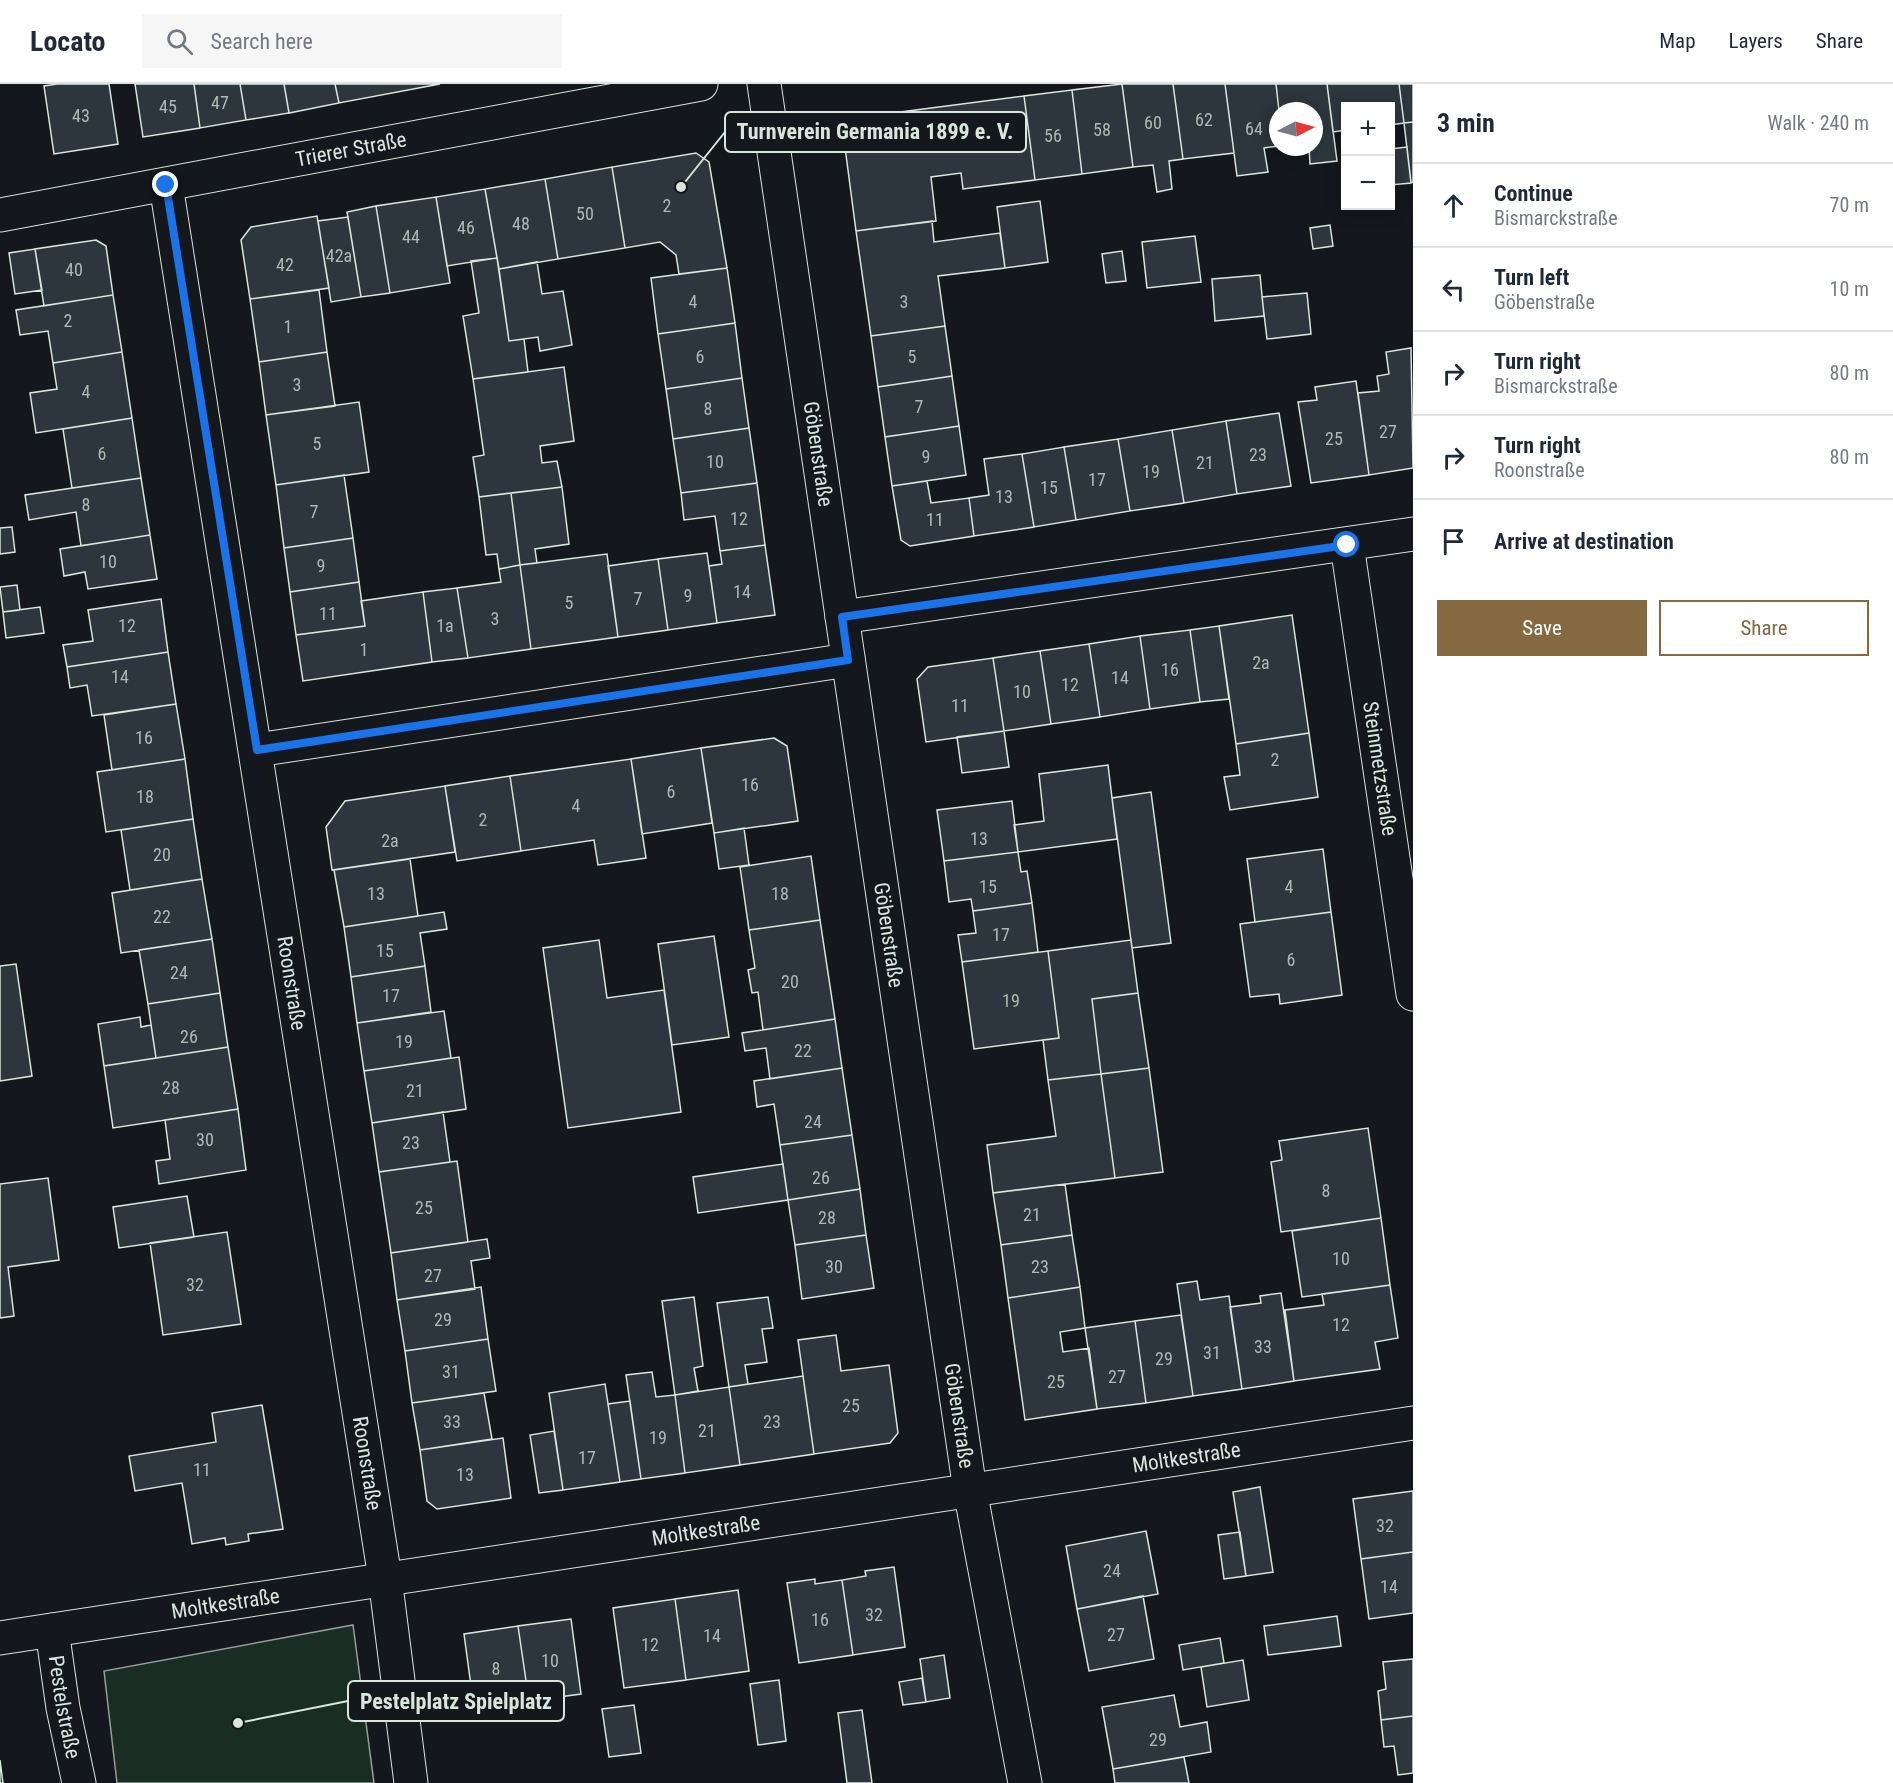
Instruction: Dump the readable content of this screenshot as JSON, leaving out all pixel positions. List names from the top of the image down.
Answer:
{
  "streets": {
    "street": [
      "Trierer Straße",
      "Göbenstraße",
      "Steinmetzstraße",
      "Roonstraße",
      "Moltkestraße",
      "Pestelstraße"
    ]
  },
  "crossings": [
    ["Trierer Straße", "Roonstraße"],
    ["Göbenstraße", "Moltkestraße"],
    ["Roonstraße", "Moltkestraße"],
    ["Moltkestraße", "Pestelstraße"]
  ],
  "places": ["Turnverein Germania 1899 e. V.", "Pestelplatz Spielplatz"],
  "house_numbers": [
    "47",
    "45",
    "43",
    "62",
    "60",
    "64",
    "58",
    "56",
    "2",
    "50",
    "48",
    "46",
    "44",
    "42a",
    "42",
    "40",
    "4",
    "3",
    "2",
    "1",
    "6",
    "5",
    "3",
    "4",
    "7",
    "8",
    "27",
    "25",
    "5",
    "6",
    "23",
    "9",
    "10",
    "21",
    "19",
    "17",
    "15",
    "13",
    "8",
    "7",
    "12",
    "11",
    "10",
    "9",
    "14",
    "9",
    "7",
    "5",
    "11",
    "3",
    "12",
    "1a",
    "1",
    "2a",
    "16",
    "14",
    "14",
    "12",
    "10",
    "11",
    "16",
    "2",
    "16",
    "6",
    "18",
    "4",
    "2",
    "13",
    "2a",
    "20",
    "15",
    "4",
    "13",
    "18",
    "22",
    "17",
    "15",
    "6",
    "24",
    "20",
    "17",
    "19",
    "26",
    "19",
    "22",
    "28",
    "21",
    "24",
    "30",
    "23",
    "26",
    "8",
    "25",
    "21",
    "28",
    "10",
    "30",
    "23",
    "27",
    "32",
    "29",
    "12",
    "33",
    "31",
    "29",
    "31",
    "27",
    "25",
    "25",
    "33",
    "23",
    "21",
    "19",
    "17",
    "11",
    "13",
    "32",
    "24",
    "14",
    "32",
    "16",
    "27",
    "14",
    "12",
    "10",
    "8",
    "29"
  ],
  "north": "right",
  "page": {
    "header": "Locato",
    "search": "Search here",
    "nav": ["Map", "Layers", "Share"],
    "heading": ["3 min", "Walk · 240 m"],
    "map_buttons": ["+", "−"],
    "list": [
      ["Continue", "Bismarckstraße", "70 m"],
      ["Turn left", "Göbenstraße", "10 m"],
      ["Turn right", "Bismarckstraße", "80 m"],
      ["Turn right", "Roonstraße", "80 m"],
      "Arrive at destination"
    ],
    "buttons": ["Save", "Share"]
  }
}
